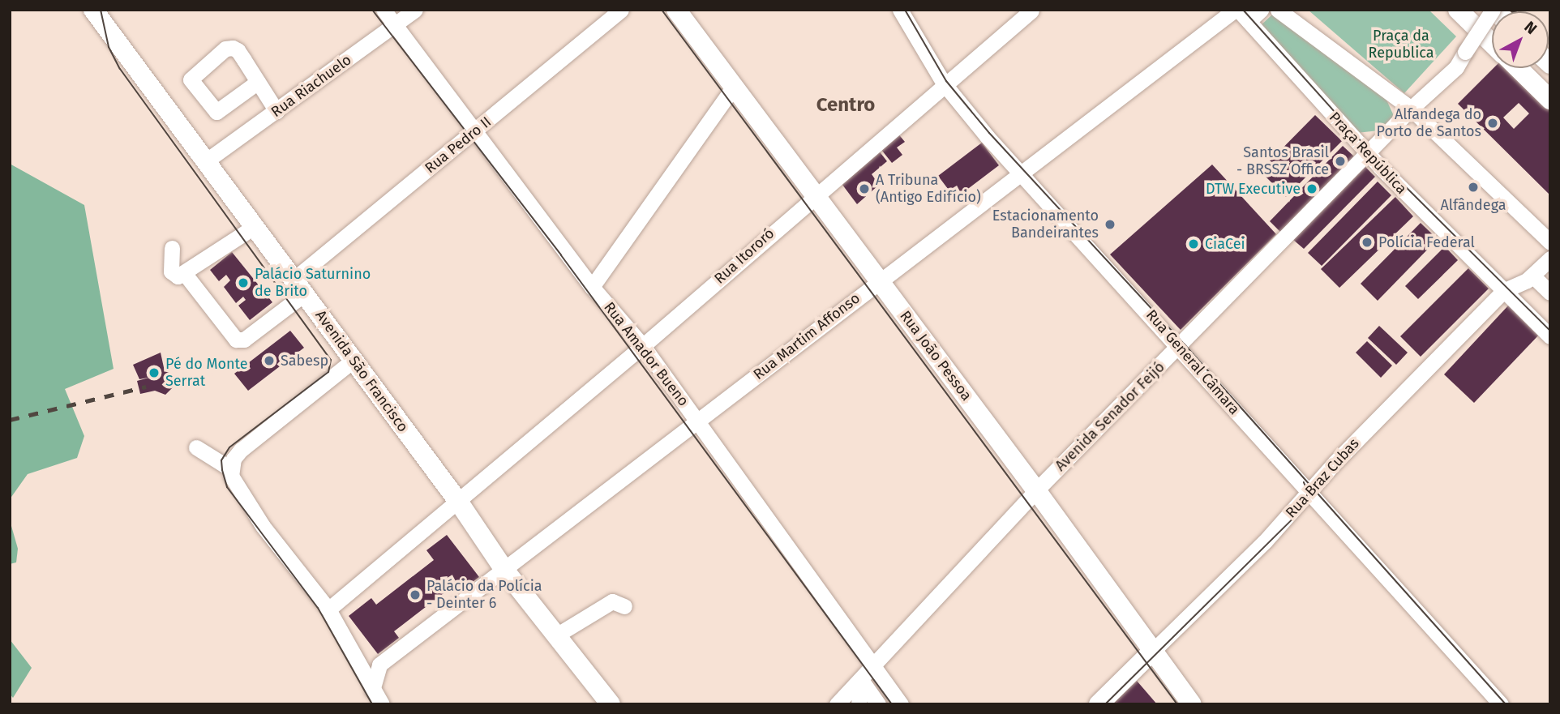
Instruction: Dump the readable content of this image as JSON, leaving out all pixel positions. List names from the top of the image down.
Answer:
{
  "streets": {
    "main road": ["Rua João Pessoa", "Avenida São Francisco", "Rua Braz Cubas"],
    "street": [
      "Rua Riachuelo",
      "Rua Pedro II",
      "Praça República",
      "Rua Itororó",
      "Rua Martim Affonso",
      "Rua Amador Bueno",
      "Rua General Câmara",
      "Avenida Senador Feijó"
    ]
  },
  "crossings": [
    ["Rua Riachuelo", "Rua Amador Bueno"],
    ["Rua Riachuelo", "Avenida São Francisco"],
    ["Rua Pedro II", "Rua Amador Bueno"],
    ["Rua Pedro II", "Avenida São Francisco"],
    ["Praça República", "Rua Martim Affonso"],
    ["Praça República", "Avenida Senador Feijó"],
    ["Praça República", "Rua Braz Cubas"],
    ["Rua Itororó", "Rua Amador Bueno"],
    ["Rua Itororó", "Rua João Pessoa"],
    ["Rua Itororó", "Rua General Câmara"],
    ["Rua Itororó", "Avenida São Francisco"],
    ["Rua Martim Affonso", "Rua Amador Bueno"],
    ["Rua Martim Affonso", "Rua João Pessoa"],
    ["Rua Martim Affonso", "Rua General Câmara"],
    ["Rua Martim Affonso", "Avenida São Francisco"],
    ["Rua Amador Bueno", "Avenida Senador Feijó"],
    ["Rua João Pessoa", "Avenida Senador Feijó"],
    ["Rua João Pessoa", "Rua Braz Cubas"],
    ["Rua General Câmara", "Avenida Senador Feijó"],
    ["Rua General Câmara", "Rua Braz Cubas"]
  ],
  "districts": ["Centro"],
  "parks": ["Praça da Republica"],
  "places": [
    "Alfandega do Porto de Santos",
    "Santos Brasil - BRSSZ Office",
    "Alfândega",
    "A Tribuna (Antigo Edifício)",
    "DTW Executive",
    "Estacionamento Bandeirantes",
    "Polícia Federal",
    "CiaCei",
    "Palácio Saturnino de Brito",
    "Sabesp",
    "Pé do Monte Serrat",
    "Palácio da Polícia - Deinter 6"
  ],
  "north": "top right"
}
